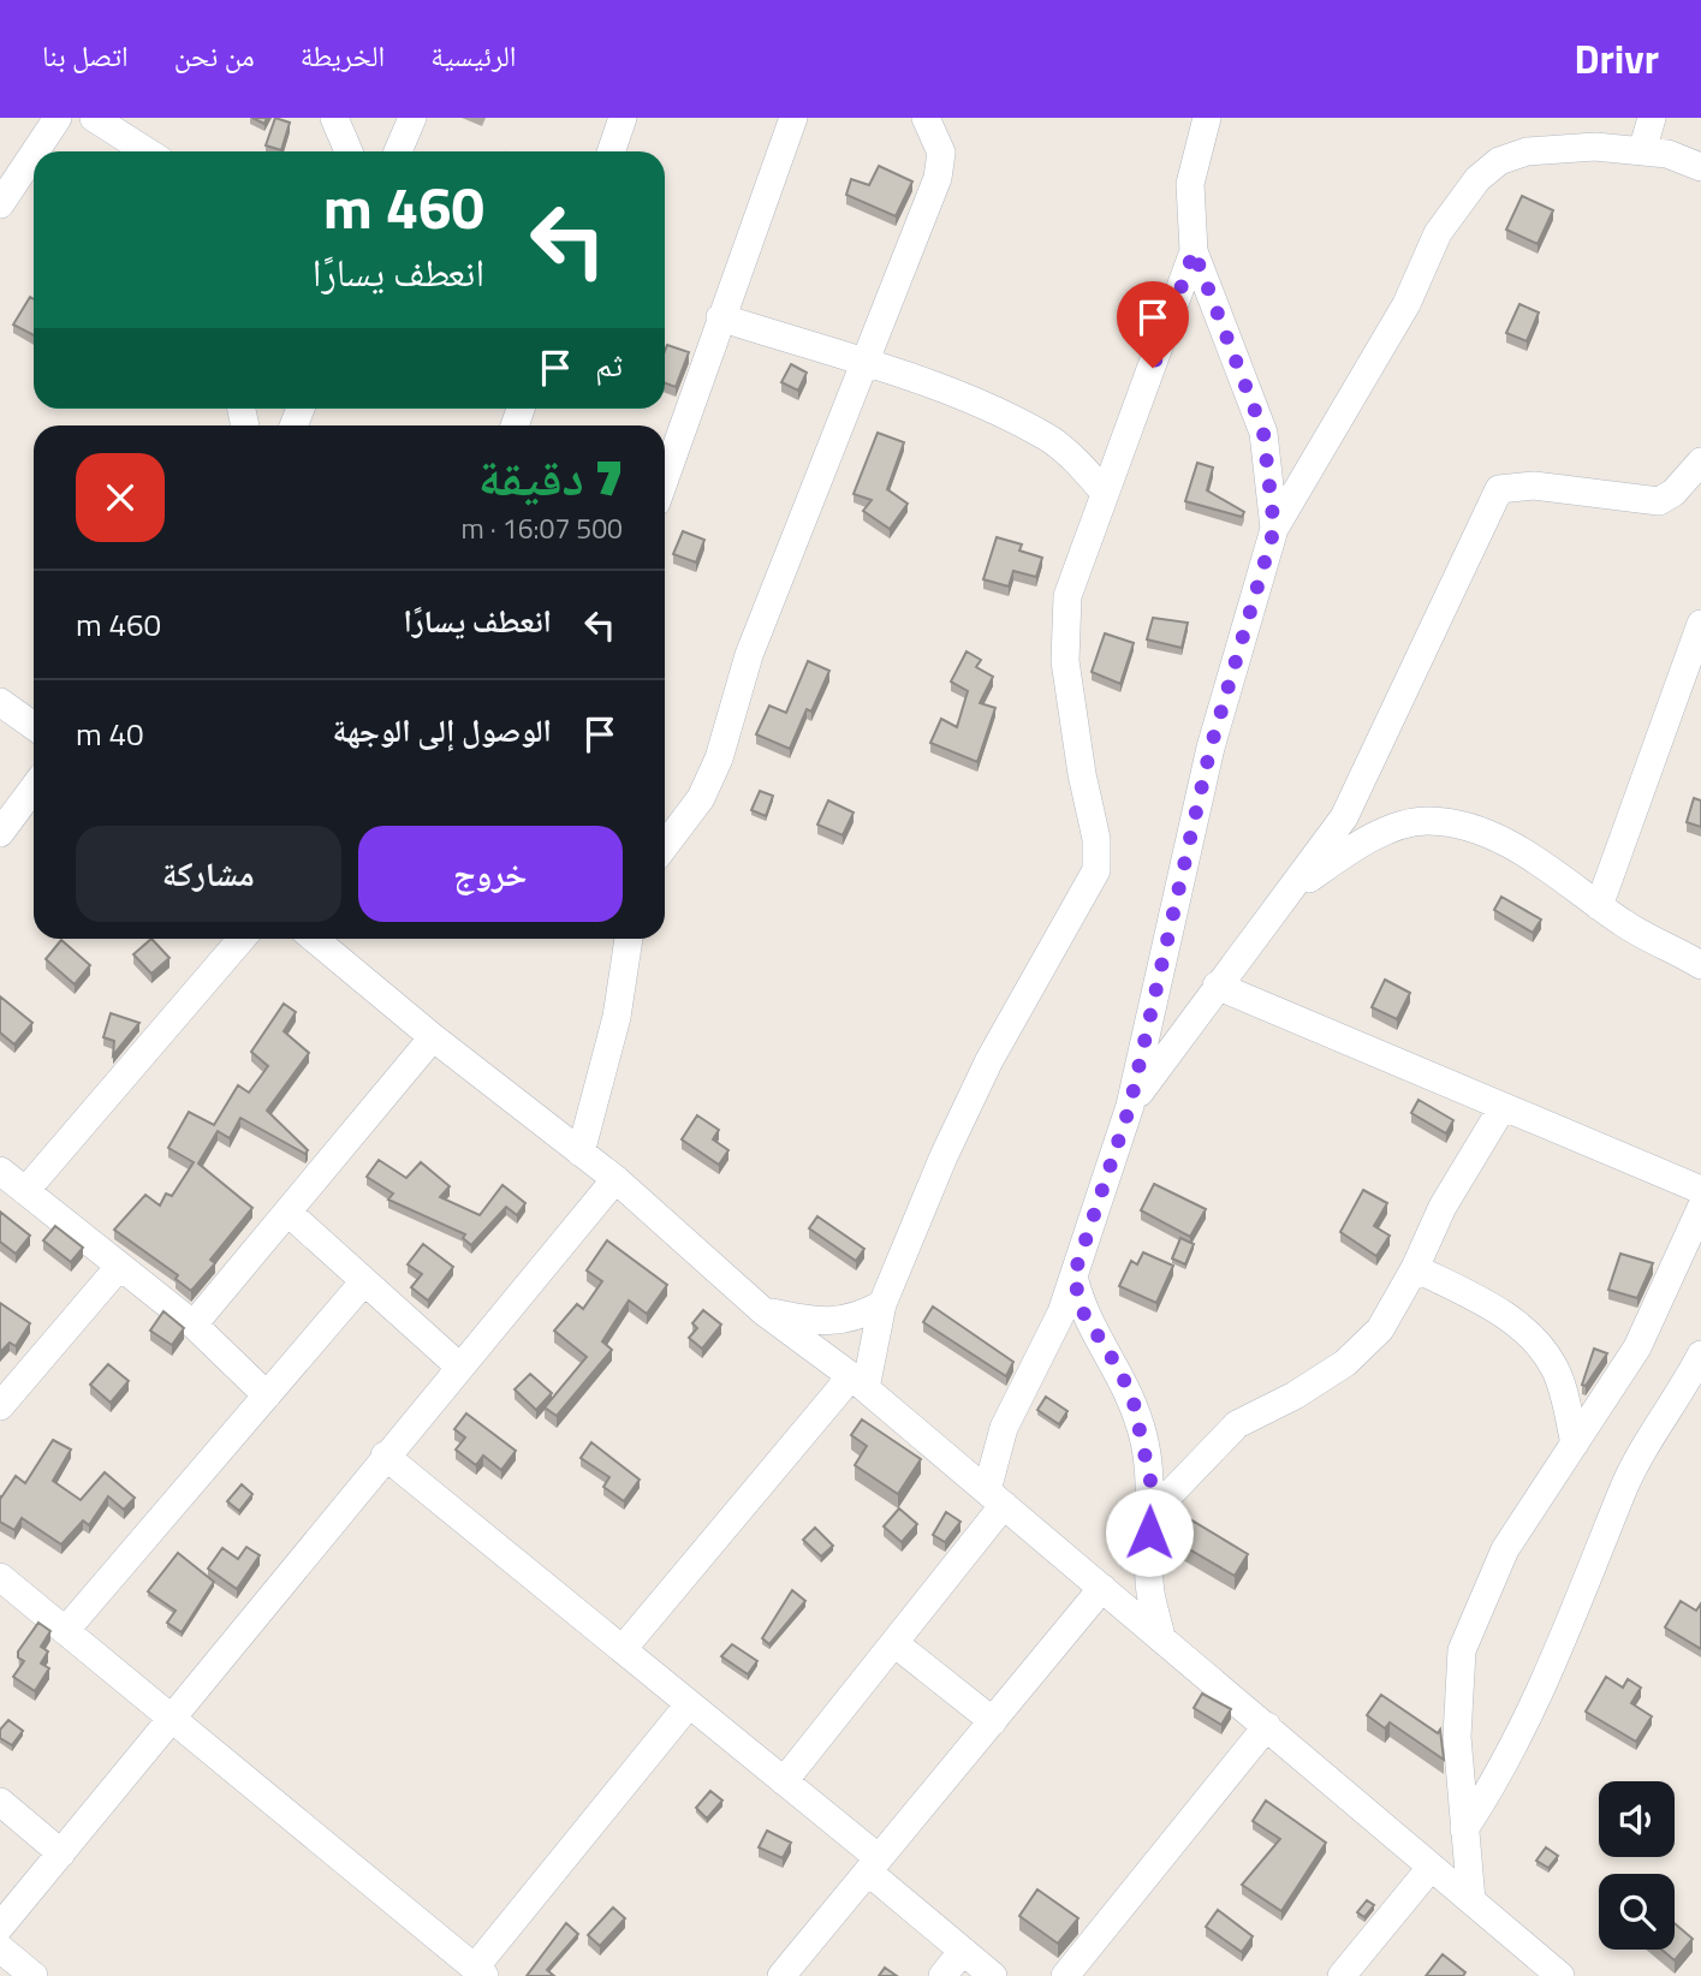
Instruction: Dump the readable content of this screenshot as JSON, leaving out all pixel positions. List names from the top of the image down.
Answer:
{
  "page": {
    "header": "Drivr",
    "nav": [
      "الرئيسية",
      "الخريطة",
      "من نحن",
      "اتصل بنا"
    ],
    "turn": ["460 m", "انعطف يسارًا"],
    "then": "ثم",
    "heading": ["7 دقيقة", "500 m · 16:07"],
    "list": [
      {
        "name": "انعطف يسارًا",
        "value": "460 m"
      },
      {
        "name": "الوصول إلى الوجهة",
        "value": "40 m"
      }
    ],
    "buttons": ["خروج", "مشاركة"]
  }
}
